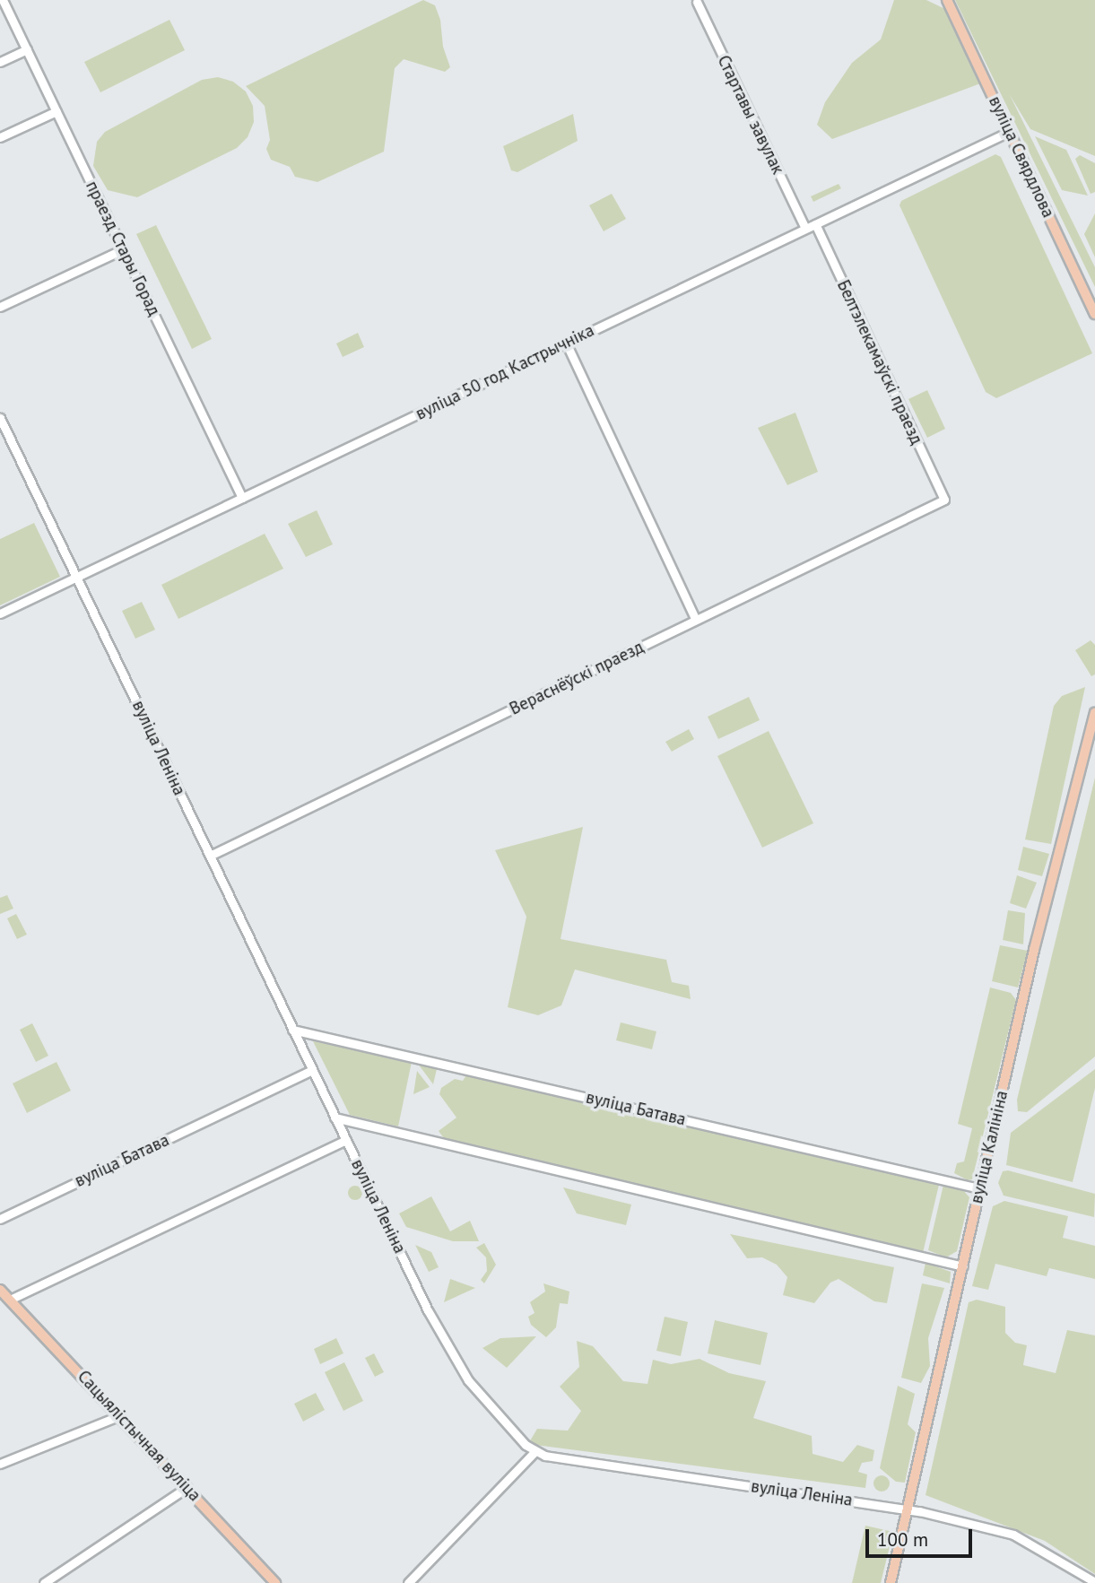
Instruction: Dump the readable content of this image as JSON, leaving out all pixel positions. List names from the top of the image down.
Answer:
{
  "streets": {
    "main road": ["вуліца Свярдлова", "вуліца Калініна", "Сацыялістычная вуліца"],
    "street": [
      "Стартавы завулак",
      "праезд Стары Горад",
      "Белтэлекамаўскі праезд",
      "вуліца 50 год Кастрычніка",
      "Вераснёўскі праезд",
      "вуліца Леніна",
      "вуліца Батава"
    ]
  },
  "crossings": [
    ["Стартавы завулак", "вуліца 50 год Кастрычніка"],
    ["вуліца Свярдлова", "вуліца 50 год Кастрычніка"],
    ["праезд Стары Горад", "вуліца 50 год Кастрычніка"],
    ["Белтэлекамаўскі праезд", "вуліца 50 год Кастрычніка"],
    ["Белтэлекамаўскі праезд", "Вераснёўскі праезд"],
    ["вуліца 50 год Кастрычніка", "вуліца Леніна"],
    ["Вераснёўскі праезд", "вуліца Леніна"],
    ["вуліца Леніна", "вуліца Батава"],
    ["вуліца Леніна", "вуліца Калініна"],
    ["вуліца Батава", "вуліца Калініна"]
  ],
  "scale_bar": "100 m"
}
